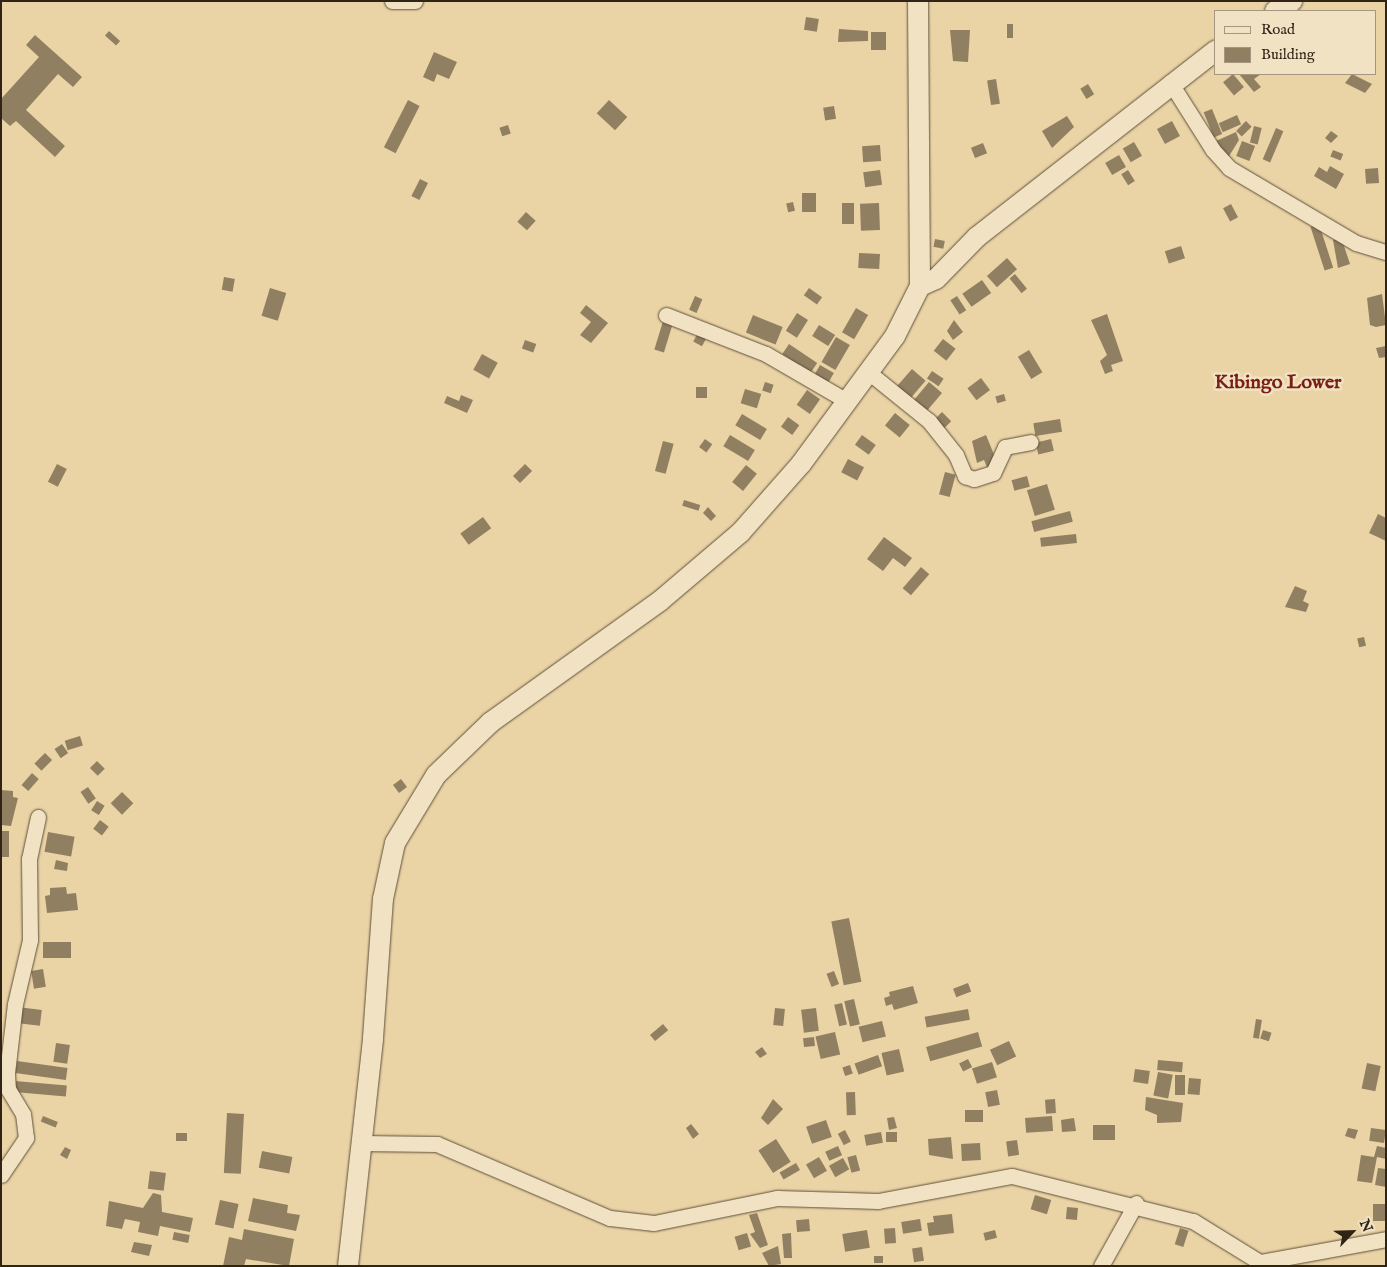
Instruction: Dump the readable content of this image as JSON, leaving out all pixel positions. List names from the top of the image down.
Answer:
{
  "districts": ["Kibingo Lower"],
  "legend": ["Road", "Building"],
  "north": "top right"
}
